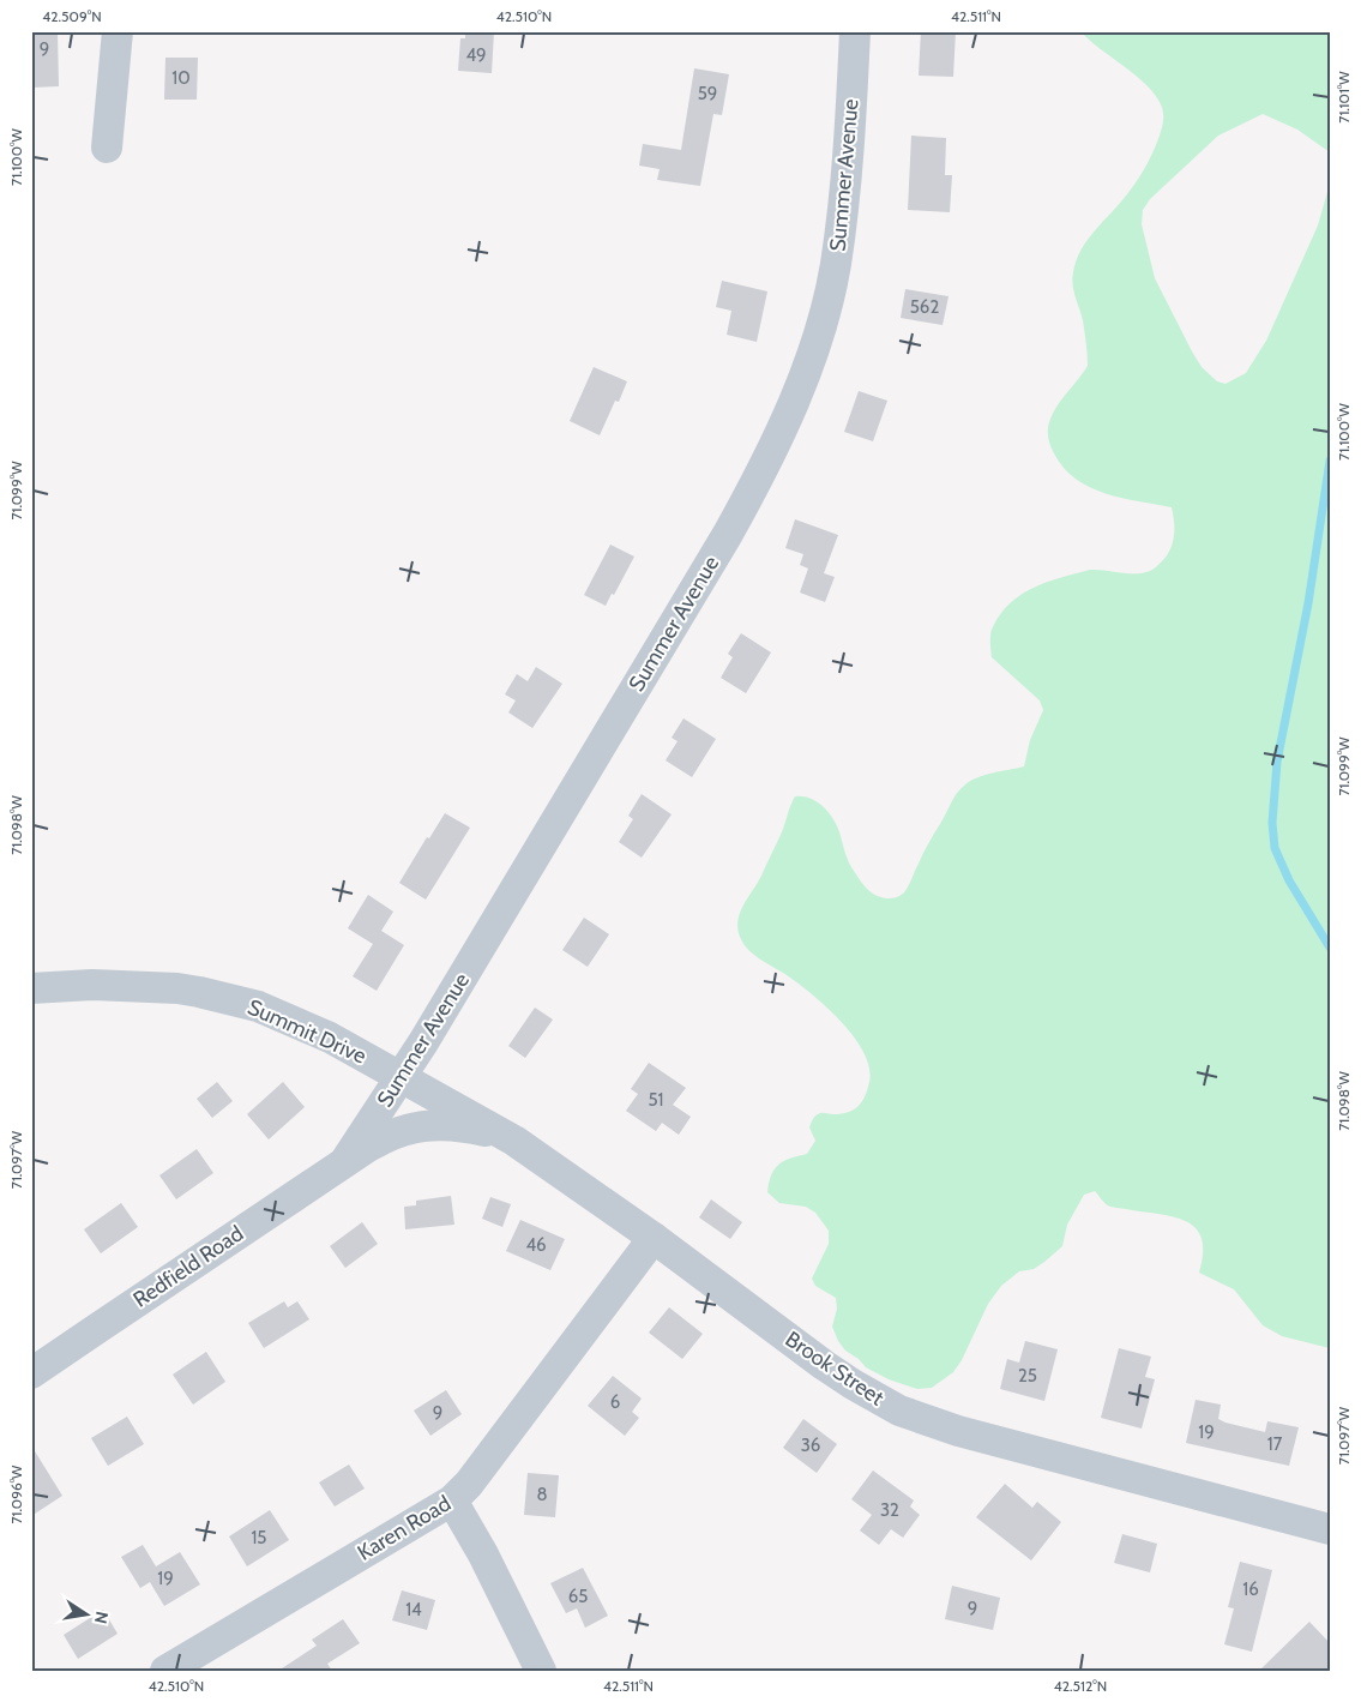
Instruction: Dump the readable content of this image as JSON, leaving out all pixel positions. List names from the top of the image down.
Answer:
{
  "streets": {
    "street": [
      "Summer Avenue",
      "Summit Drive",
      "Redfield Road",
      "Brook Street",
      "Karen Road"
    ]
  },
  "crossings": [
    ["Summer Avenue", "Summit Drive"],
    ["Summer Avenue", "Redfield Road"],
    ["Summer Avenue", "Brook Street"],
    ["Summit Drive", "Brook Street"],
    ["Redfield Road", "Brook Street"],
    ["Brook Street", "Karen Road"]
  ],
  "house_numbers": [
    "9",
    "49",
    "10",
    "59",
    "562",
    "51",
    "46",
    "25",
    "6",
    "9",
    "19",
    "17",
    "36",
    "8",
    "32",
    "15",
    "19",
    "16",
    "65",
    "9",
    "14"
  ],
  "north": "right",
  "coordinates": [
    "42.509°N",
    "42.510°N",
    "42.511°N",
    "71.101°W",
    "71.100°W",
    "71.099°W",
    "71.098°W",
    "71.097°W",
    "71.096°W",
    "42.512°N"
  ]
}
